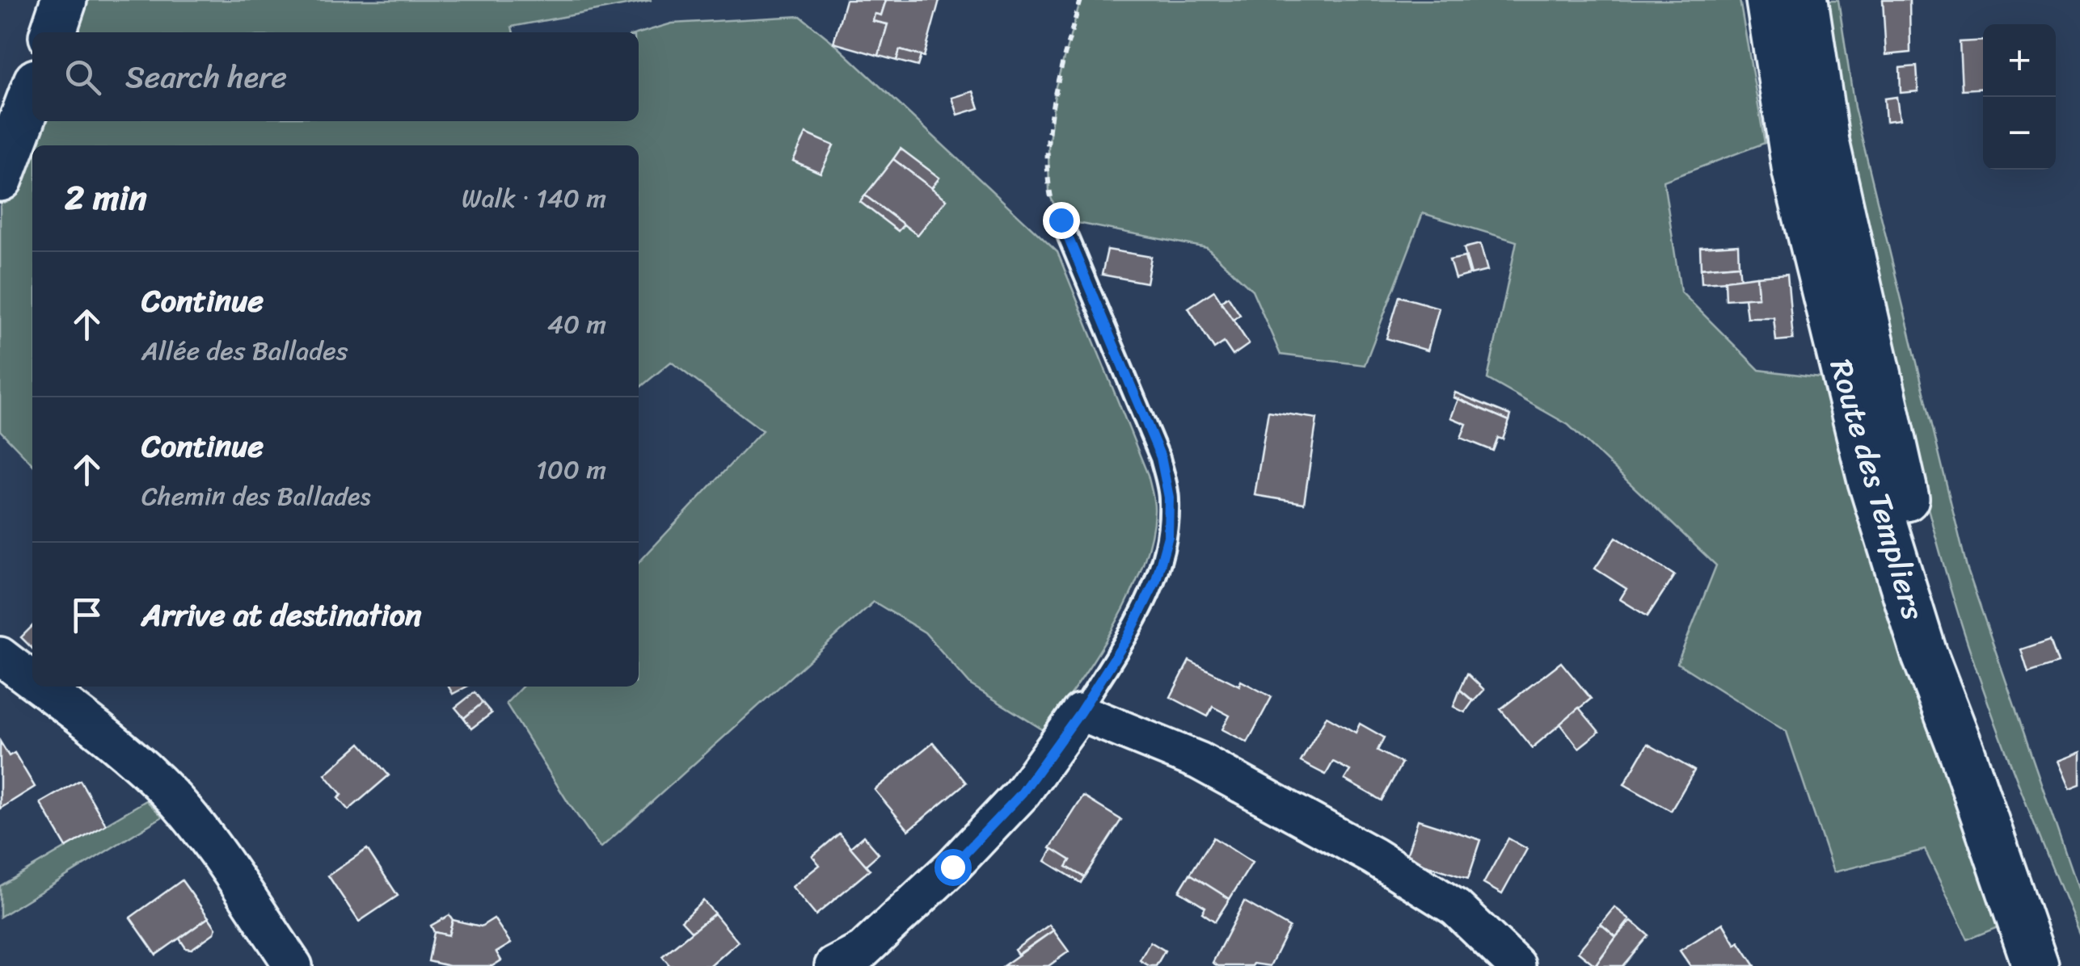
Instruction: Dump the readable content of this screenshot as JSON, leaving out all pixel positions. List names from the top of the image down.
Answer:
{
  "streets": {
    "main road": ["Route des Templiers"]
  },
  "page": {
    "map_buttons": ["+", "−"],
    "search": "Search here",
    "heading": ["2 min", "Walk · 140 m"],
    "list": [
      ["Continue", "Allée des Ballades", "40 m"],
      ["Continue", "Chemin des Ballades", "100 m"],
      "Arrive at destination"
    ]
  }
}
